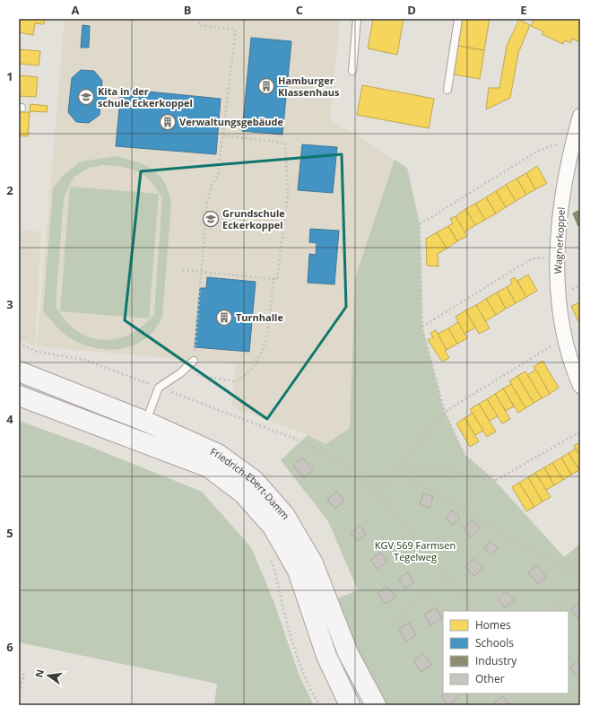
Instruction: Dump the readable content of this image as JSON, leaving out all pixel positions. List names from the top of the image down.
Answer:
{
  "streets": {
    "main road": ["Friedrich-Ebert-Damm"],
    "street": ["Wagnerkoppel"]
  },
  "parks": ["KGV 569 Farmsen Tegelweg"],
  "places": {
    "building": ["Hamburger Klassenhaus", "Verwaltungsgebäude", "Turnhalle"],
    "school or university": ["Kita in der schule Eckerkoppel", "Grundschule Eckerkoppel"]
  },
  "legend": [
    "Homes",
    "Schools",
    "Industry",
    "Other"
  ],
  "north": "left",
  "grid": {
    "columns": [
      "A",
      "B",
      "C",
      "D",
      "E"
    ],
    "rows": [
      "1",
      "2",
      "3",
      "4",
      "5",
      "6"
    ]
  }
}
